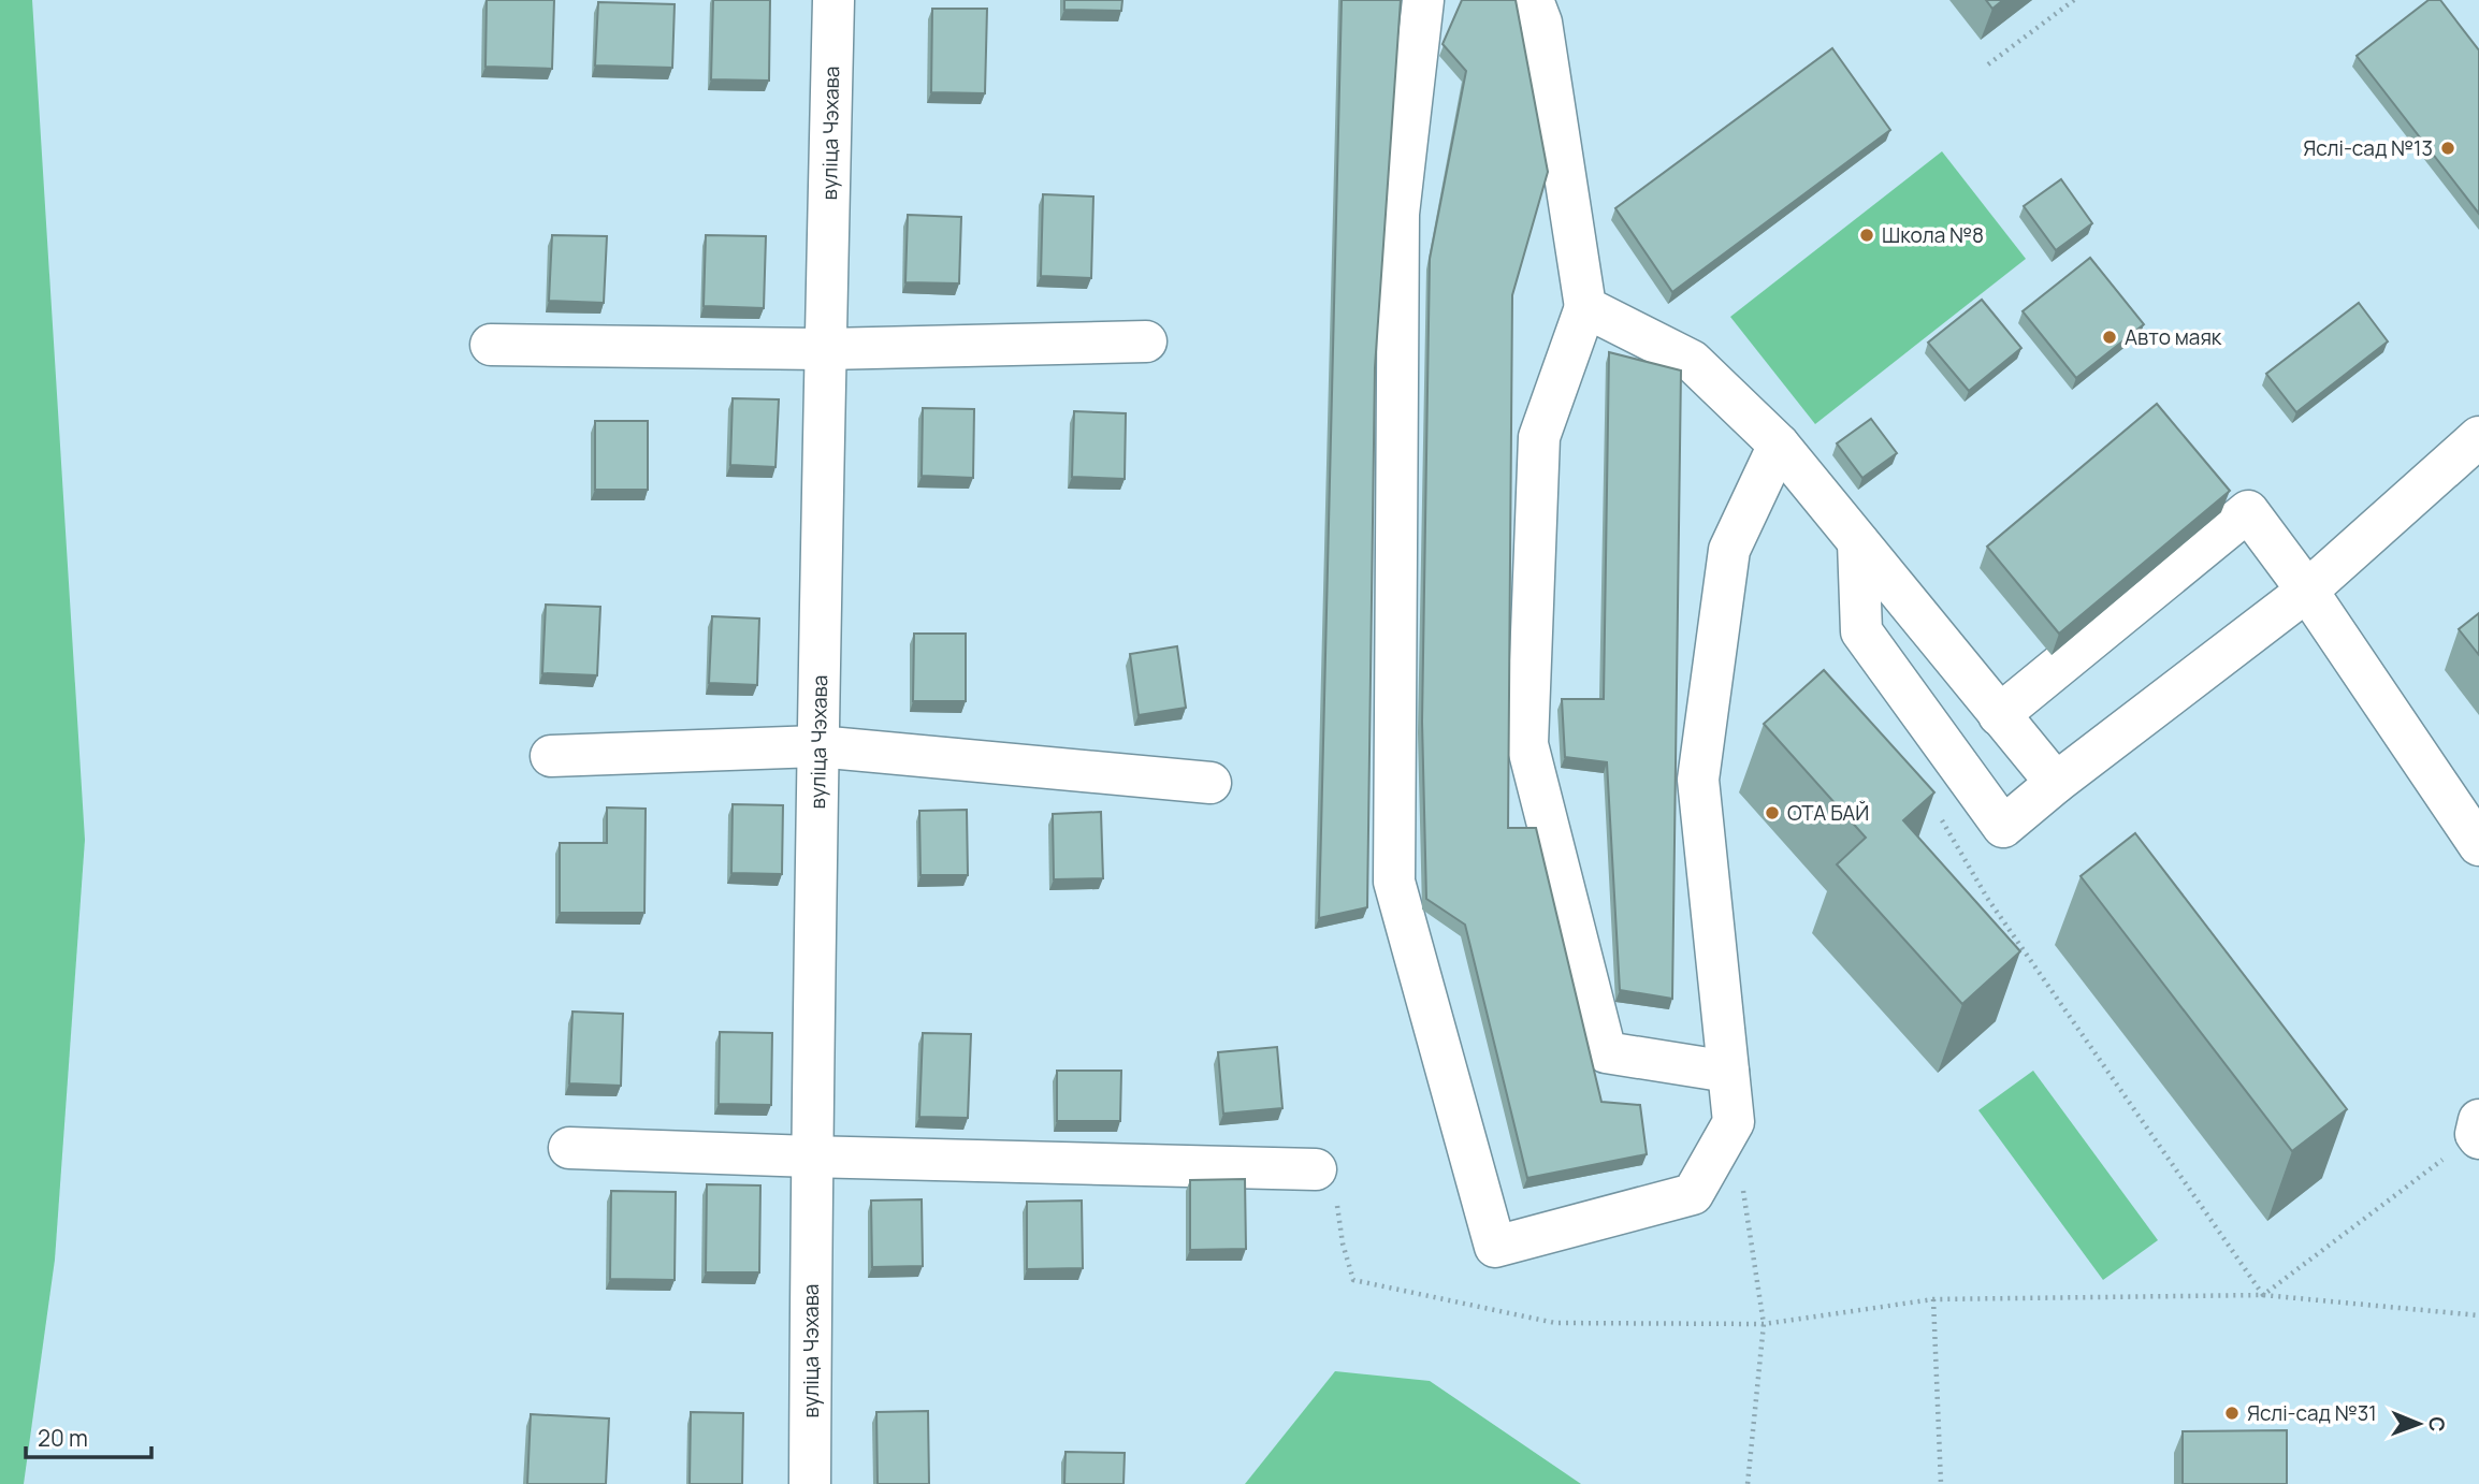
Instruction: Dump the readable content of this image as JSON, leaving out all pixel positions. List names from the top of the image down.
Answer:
{
  "streets": {
    "street": ["вуліца Чэхава"]
  },
  "places": [
    "Яслі-сад №13",
    "Школа №8",
    "Авто маяк",
    "ОТА БАЙ",
    "Яслі-сад №31"
  ],
  "scale_bar": "20 m",
  "north": "right"
}
